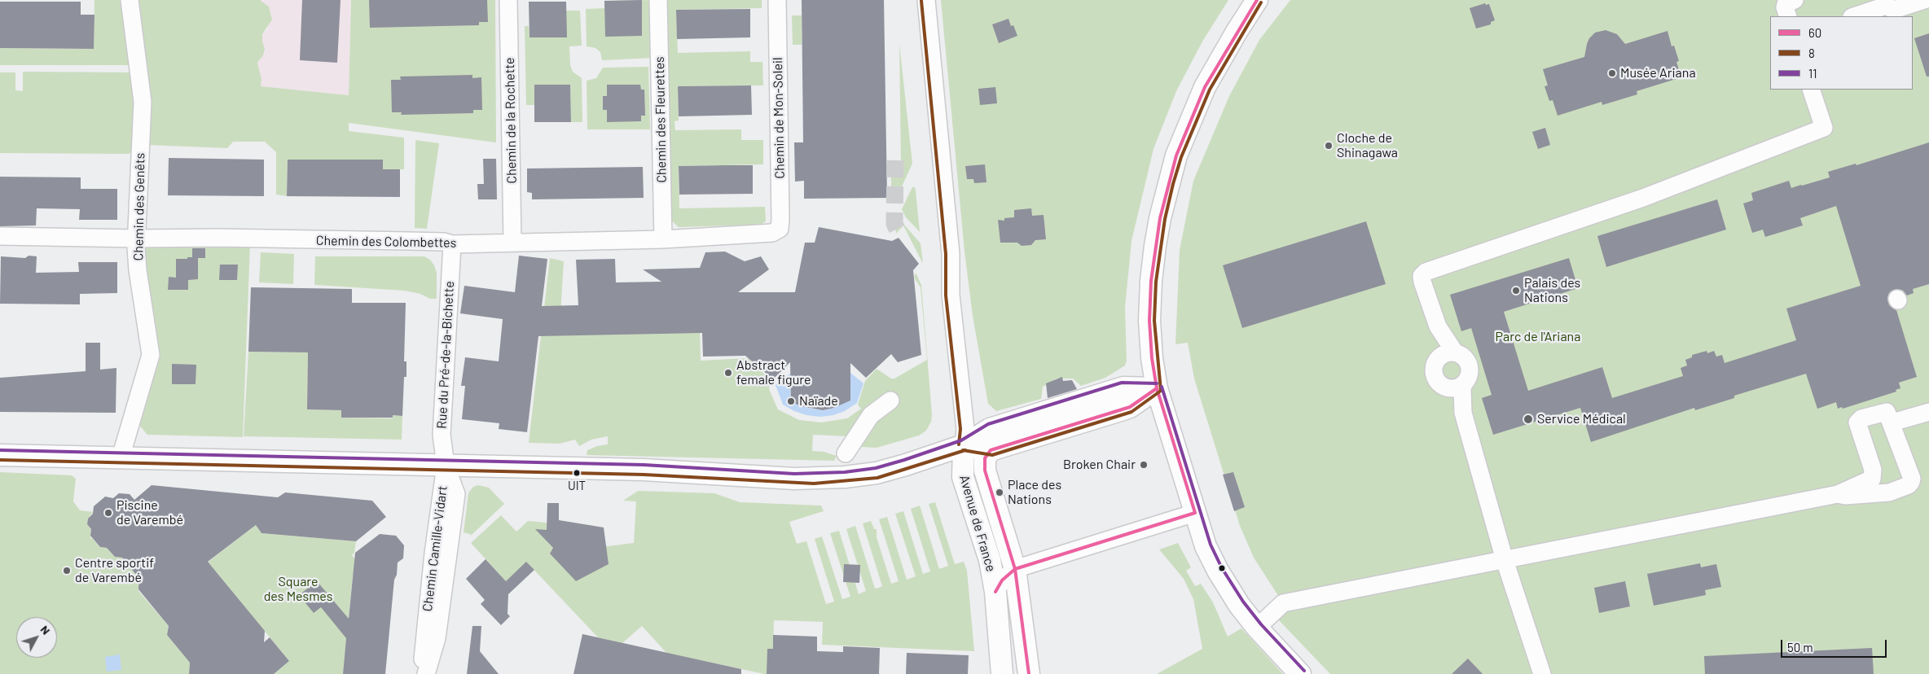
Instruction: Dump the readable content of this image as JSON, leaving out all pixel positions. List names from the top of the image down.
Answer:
{
  "streets": {
    "main road": ["Avenue de France"],
    "street": [
      "Chemin de Mon-Soleil",
      "Chemin des Fleurettes",
      "Chemin de la Rochette",
      "Chemin des Genêts",
      "Chemin des Colombettes",
      "Rue du Pré-de-la-Bichette",
      "Chemin Camille-Vidart"
    ]
  },
  "crossings": [
    ["Chemin de Mon-Soleil", "Chemin des Colombettes"],
    ["Chemin des Fleurettes", "Chemin des Colombettes"],
    ["Chemin de la Rochette", "Chemin des Colombettes"],
    ["Chemin des Genêts", "Chemin des Colombettes"],
    ["Chemin des Colombettes", "Rue du Pré-de-la-Bichette"],
    ["Rue du Pré-de-la-Bichette", "Chemin Camille-Vidart"]
  ],
  "parks": ["Parc de l'Ariana", "Square des Mesmes"],
  "places": [
    "Musée Ariana",
    "Cloche de Shinagawa",
    "Palais des Nations",
    "Abstract female figure",
    "Naïade",
    "Service Médical",
    "Broken Chair",
    "UIT",
    "Place des Nations",
    "Piscine de Varembé",
    "Centre sportif de Varembé"
  ],
  "lines": ["transit line 60", "transit line 8", "transit line 11"],
  "legend": ["60", "8", "11"],
  "scale_bar": "50 m",
  "north": "top right"
}
